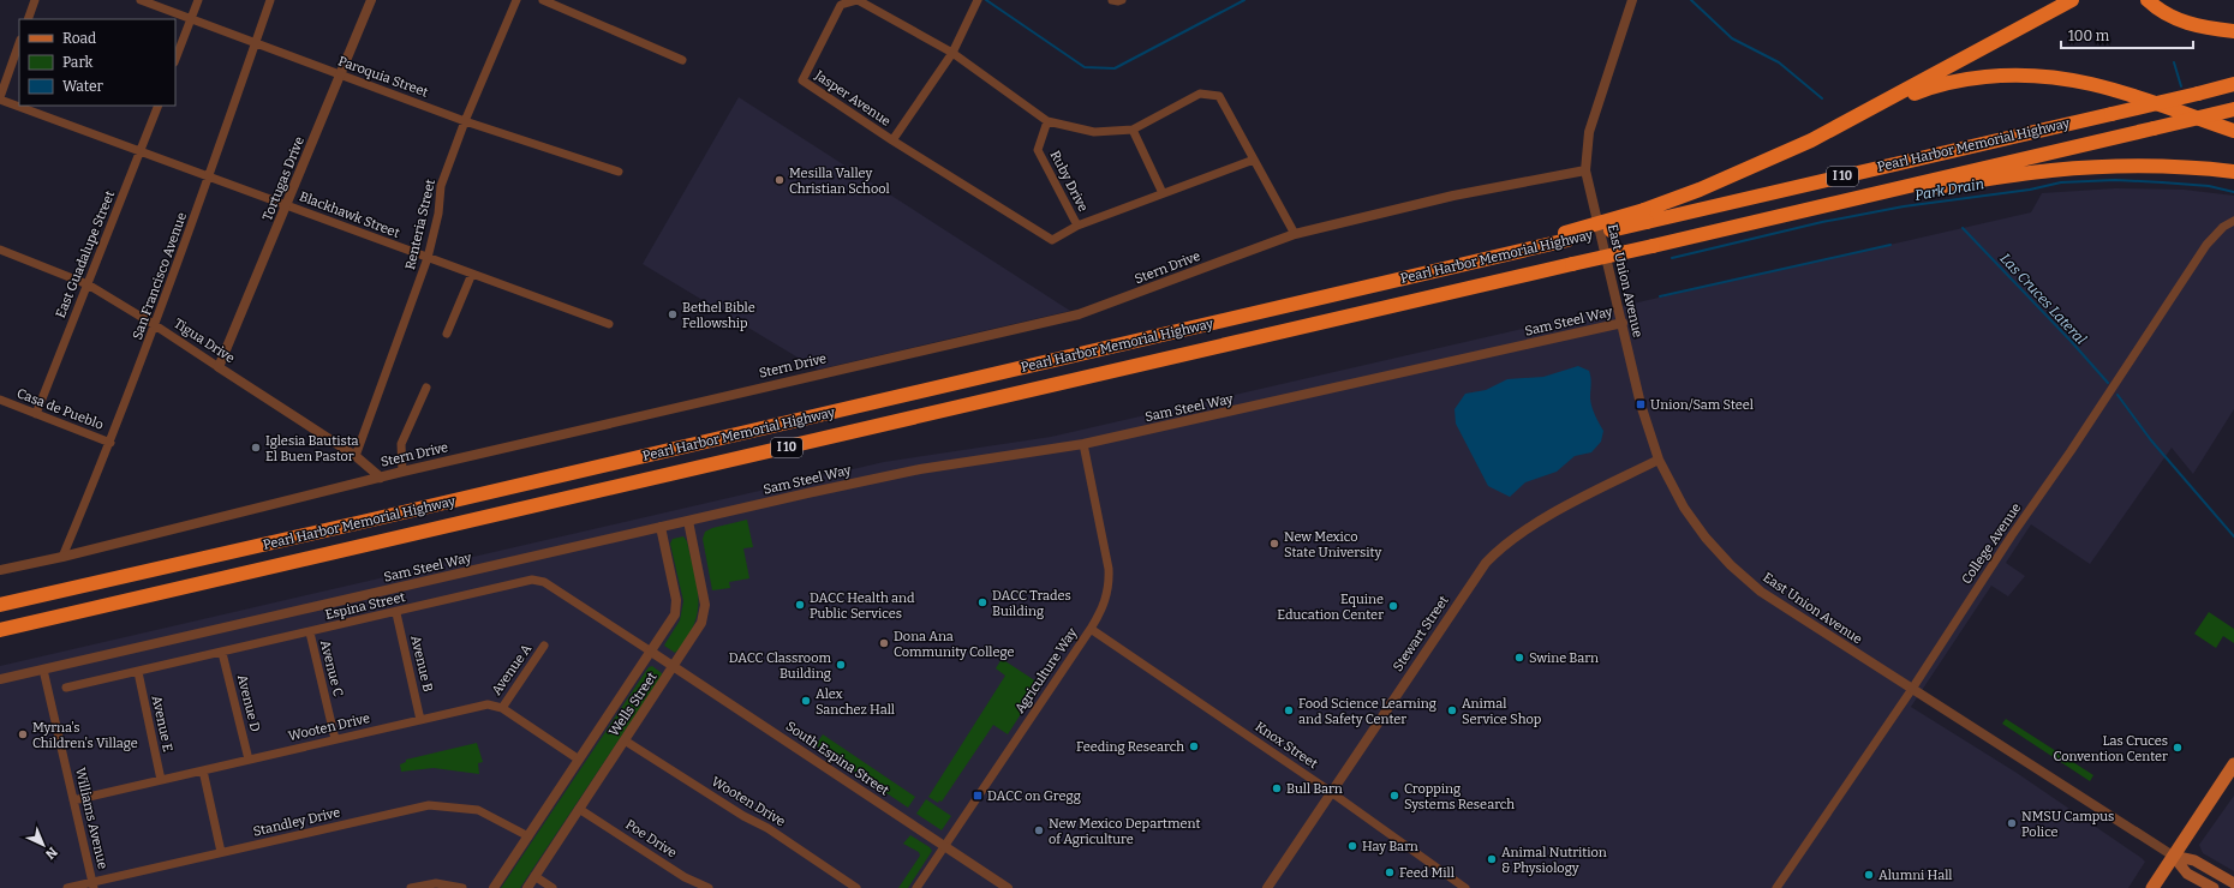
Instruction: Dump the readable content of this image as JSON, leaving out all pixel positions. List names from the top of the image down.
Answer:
{
  "streets": {
    "highway": ["Pearl Harbor Memorial Highway", "I 10"],
    "street": [
      "Paroquia Street",
      "Jasper Avenue",
      "Tortugas Drive",
      "Ruby Drive",
      "Blackhawk Street",
      "Renteria Street",
      "East Guadalupe Street",
      "Stern Drive",
      "San Francisco Avenue",
      "East Union Avenue",
      "Sam Steel Way",
      "Tigua Drive",
      "Casa de Pueblo",
      "College Avenue",
      "Espina Street",
      "Stewart Street",
      "Avenue B",
      "Avenue C",
      "Avenue A",
      "Agriculture Way",
      "Avenue D",
      "Wells Street",
      "Avenue E",
      "Wooten Drive",
      "Knox Street",
      "South Espina Street",
      "Williams Avenue",
      "Standley Drive",
      "Poe Drive"
    ]
  },
  "crossings": [
    ["Paroquia Street", "Tortugas Drive"],
    ["Paroquia Street", "Renteria Street"],
    ["Paroquia Street", "San Francisco Avenue"],
    ["Jasper Avenue", "Ruby Drive"],
    ["Jasper Avenue", "Stern Drive"],
    ["Tortugas Drive", "Blackhawk Street"],
    ["Tortugas Drive", "Tigua Drive"],
    ["Blackhawk Street", "Renteria Street"],
    ["Blackhawk Street", "East Guadalupe Street"],
    ["Blackhawk Street", "San Francisco Avenue"],
    ["Renteria Street", "Tigua Drive"],
    ["East Guadalupe Street", "Tigua Drive"],
    ["East Guadalupe Street", "Casa de Pueblo"],
    ["Stern Drive", "San Francisco Avenue"],
    ["Stern Drive", "East Union Avenue"],
    ["Stern Drive", "Tigua Drive"],
    ["San Francisco Avenue", "Tigua Drive"],
    ["San Francisco Avenue", "Casa de Pueblo"],
    ["East Union Avenue", "Sam Steel Way"],
    ["East Union Avenue", "College Avenue"],
    ["East Union Avenue", "Stewart Street"],
    ["Sam Steel Way", "Agriculture Way"],
    ["Sam Steel Way", "Wells Street"],
    ["Sam Steel Way", "Williams Avenue"],
    ["Espina Street", "Avenue B"],
    ["Espina Street", "Avenue C"],
    ["Espina Street", "Avenue D"],
    ["Espina Street", "Wells Street"],
    ["Espina Street", "Avenue E"],
    ["Espina Street", "South Espina Street"],
    ["Stewart Street", "Knox Street"],
    ["Avenue B", "Wooten Drive"],
    ["Avenue C", "Wooten Drive"],
    ["Avenue A", "Wooten Drive"],
    ["Agriculture Way", "Knox Street"],
    ["Agriculture Way", "South Espina Street"],
    ["Avenue D", "Wooten Drive"],
    ["Wells Street", "Wooten Drive"],
    ["Wells Street", "South Espina Street"],
    ["Wells Street", "Standley Drive"],
    ["Wells Street", "Poe Drive"],
    ["Avenue E", "Wooten Drive"],
    ["Wooten Drive", "Williams Avenue"],
    ["Williams Avenue", "Standley Drive"]
  ],
  "water": ["Park Drain", "Las Cruces Lateral"],
  "places": {
    "other": [
      "Mesilla Valley Christian School",
      "Bethel Bible Fellowship",
      "Iglesia Bautista El Buen Pastor",
      "New Mexico State University",
      "DACC Trades Building",
      "DACC Health and Public Services",
      "Equine Education Center",
      "Dona Ana Community College",
      "Swine Barn",
      "DACC Classroom Building",
      "Alex Sanchez Hall",
      "Food Science Learning and Safety Center",
      "Animal Service Shop",
      "Myrna's Children's Village",
      "Feeding Research",
      "Las Cruces Convention Center",
      "Bull Barn",
      "Cropping Systems Research",
      "NMSU Campus Police",
      "New Mexico Department of Agriculture",
      "Hay Barn",
      "Animal Nutrition & Physiology",
      "Feed Mill",
      "Alumni Hall"
    ],
    "transit": ["Union/Sam Steel", "DACC on Gregg"]
  },
  "legend": ["Road", "Park", "Water"],
  "scale_bar": "100 m",
  "north": "bottom right"
}
